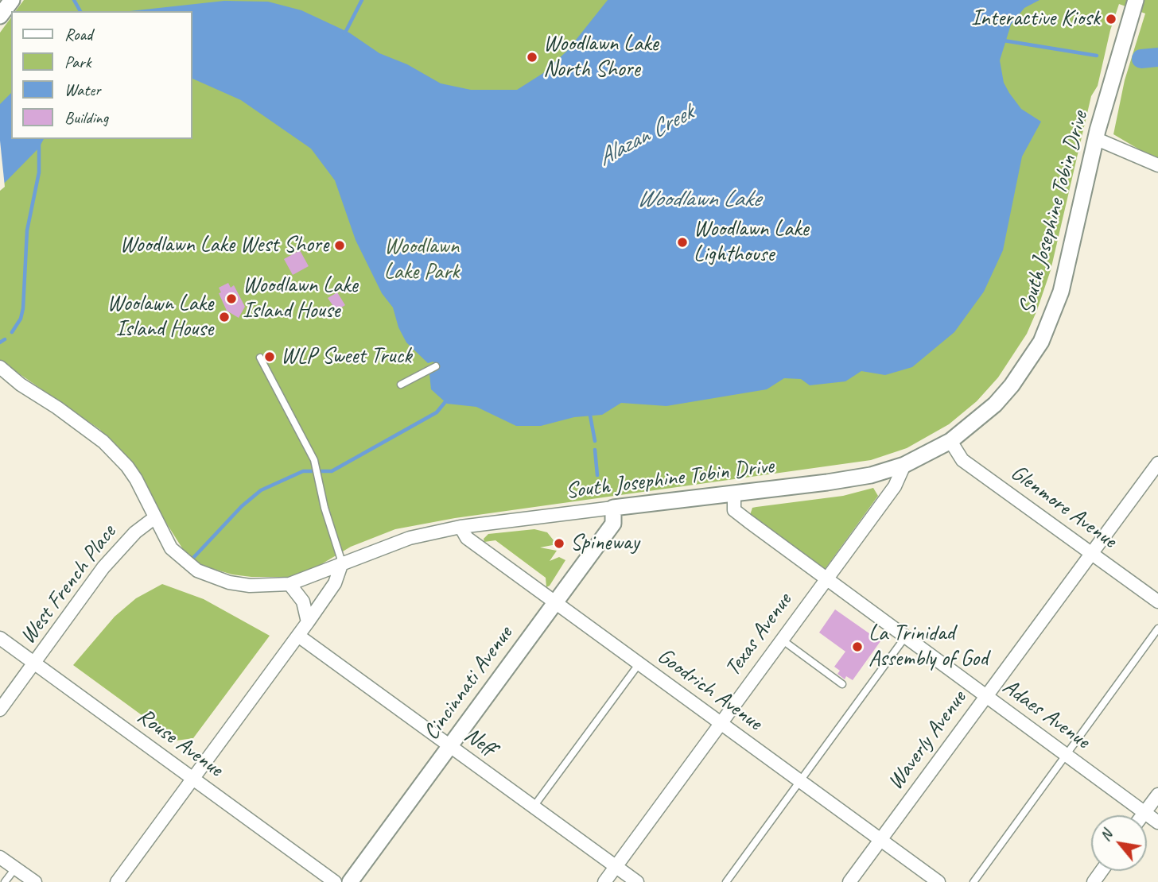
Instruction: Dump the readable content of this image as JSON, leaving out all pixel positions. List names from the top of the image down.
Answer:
{
  "streets": {
    "street": [
      "South Josephine Tobin Drive",
      "Glenmore Avenue",
      "West French Place",
      "Texas Avenue",
      "Cincinnati Avenue",
      "Goodrich Avenue",
      "Adaes Avenue",
      "Waverly Avenue",
      "Neff",
      "Rouse Avenue"
    ]
  },
  "crossings": [
    ["South Josephine Tobin Drive", "Glenmore Avenue"],
    ["South Josephine Tobin Drive", "West French Place"],
    ["South Josephine Tobin Drive", "Texas Avenue"],
    ["South Josephine Tobin Drive", "Cincinnati Avenue"],
    ["South Josephine Tobin Drive", "Goodrich Avenue"],
    ["South Josephine Tobin Drive", "Adaes Avenue"],
    ["Glenmore Avenue", "Waverly Avenue"],
    ["West French Place", "Rouse Avenue"],
    ["Texas Avenue", "Goodrich Avenue"],
    ["Texas Avenue", "Adaes Avenue"],
    ["Texas Avenue", "Neff"],
    ["Cincinnati Avenue", "Goodrich Avenue"],
    ["Cincinnati Avenue", "Neff"],
    ["Goodrich Avenue", "Waverly Avenue"],
    ["Adaes Avenue", "Waverly Avenue"]
  ],
  "water": ["Alazan Creek", "Woodlawn Lake"],
  "parks": ["Woodlawn Lake Park"],
  "places": [
    "Interactive Kiosk",
    "Woodlawn Lake North Shore",
    "Woodlawn Lake Lighthouse",
    "Woodlawn Lake West Shore",
    "Woodlawn Lake Island House",
    "Woolawn Lake Island House",
    "WLP Sweet Truck",
    "Spineway",
    "La Trinidad Assembly of God"
  ],
  "legend": [
    "Road",
    "Park",
    "Water",
    "Building"
  ],
  "north": "top left"
}
